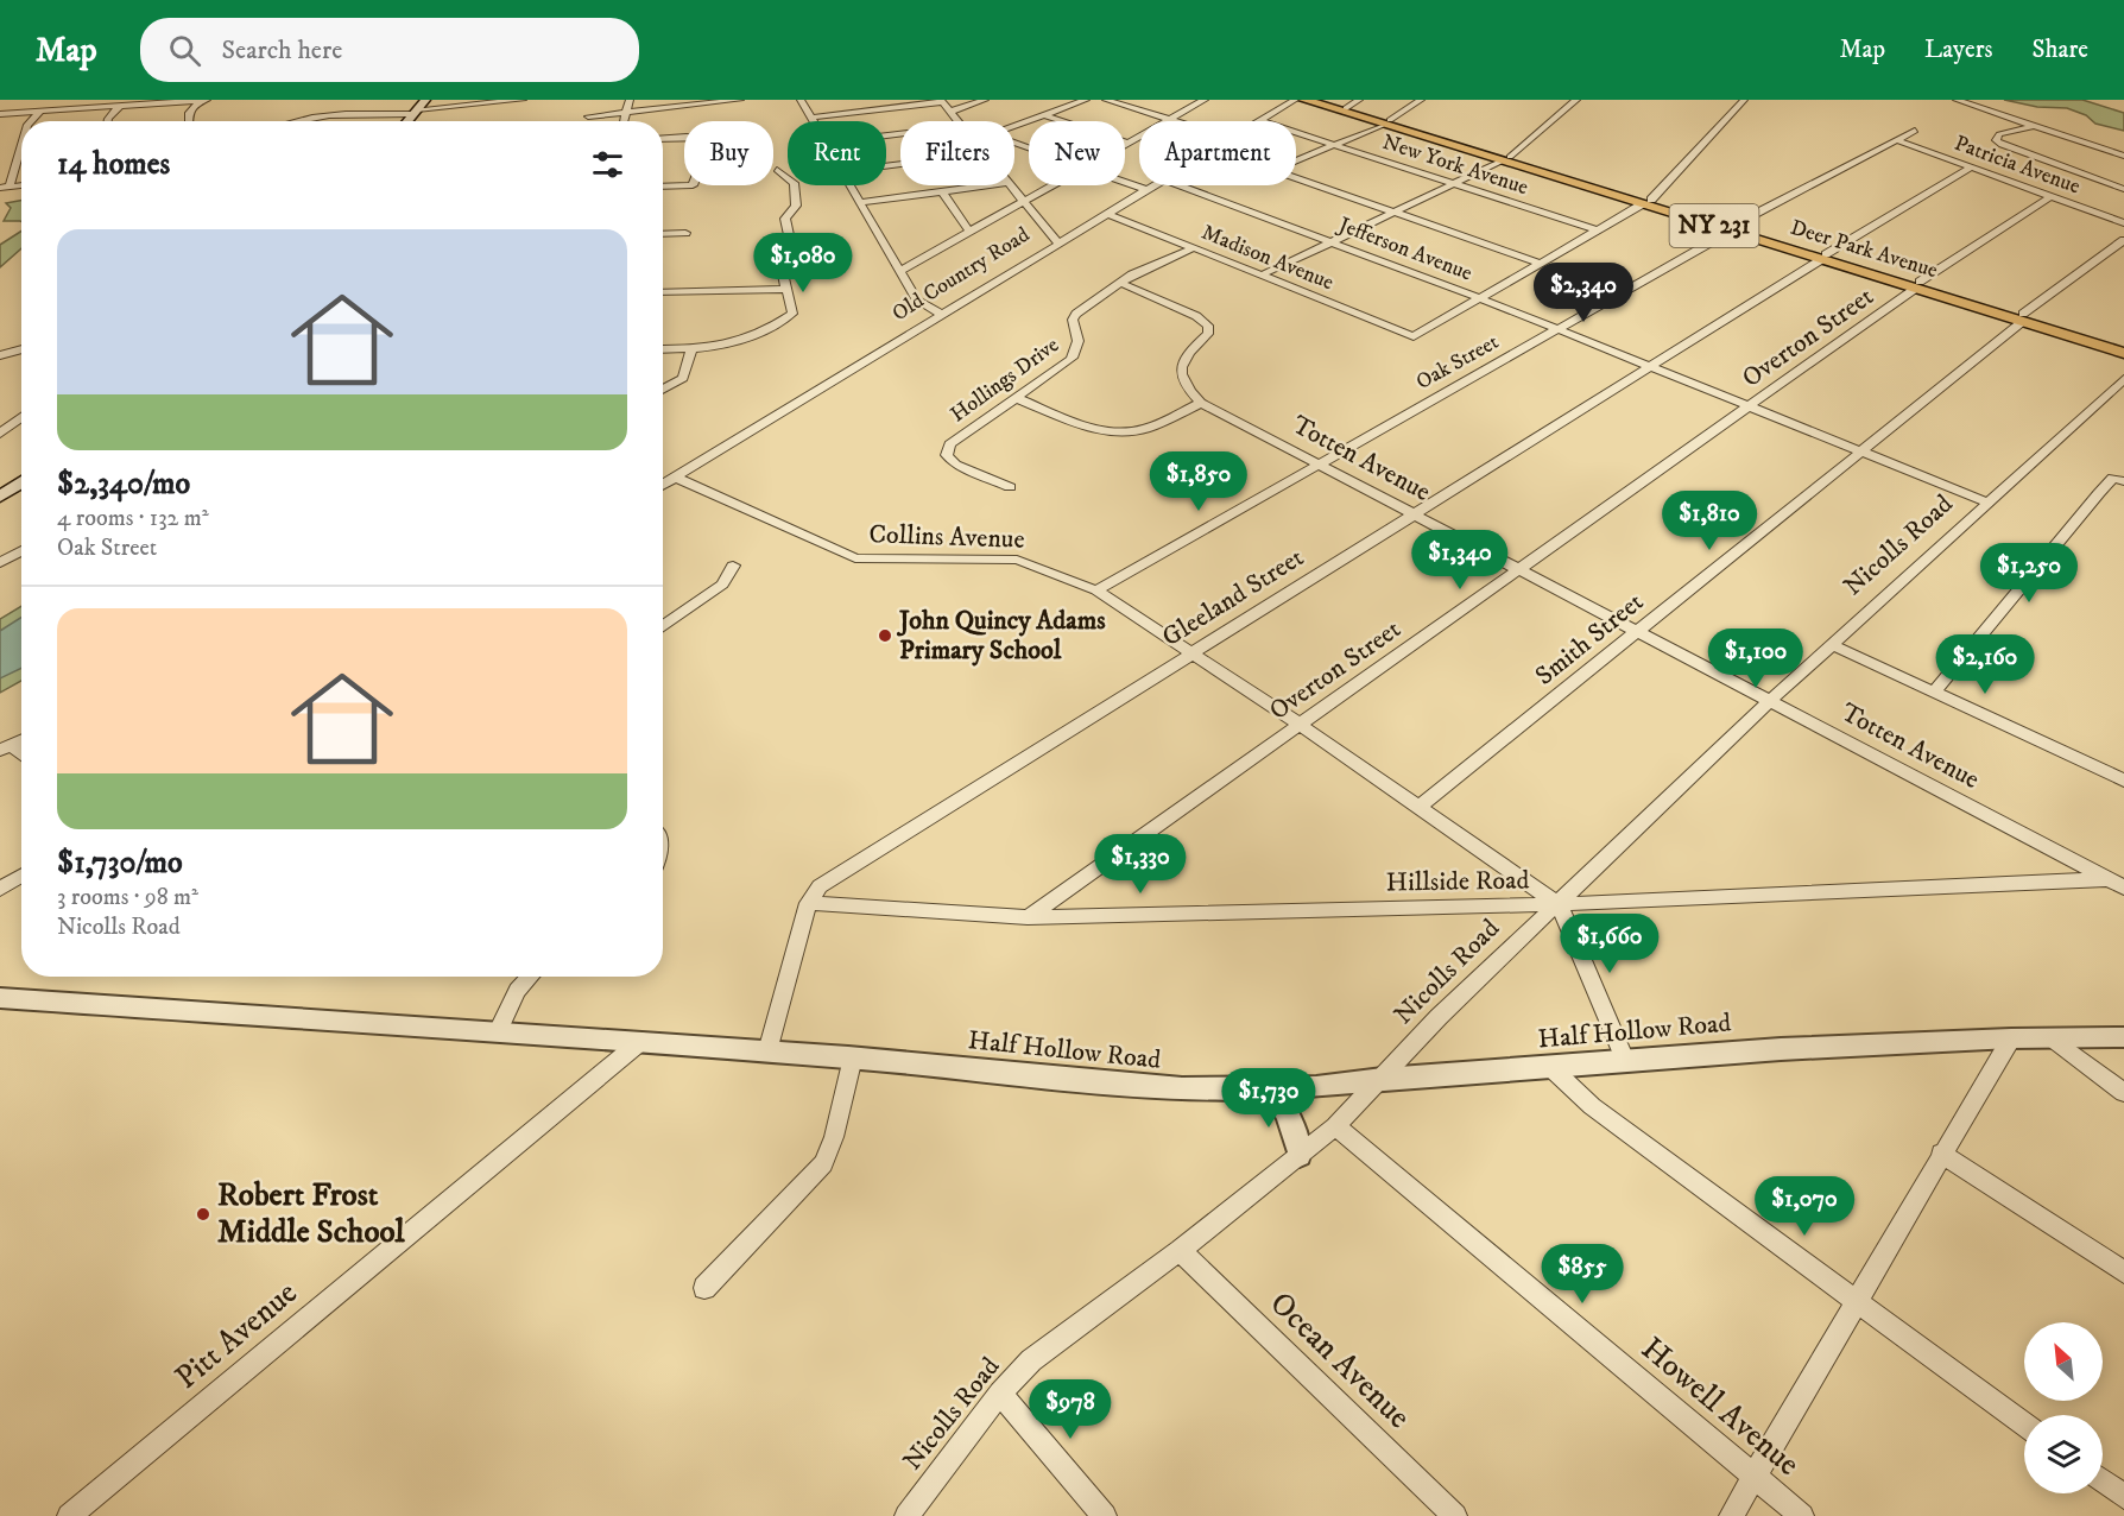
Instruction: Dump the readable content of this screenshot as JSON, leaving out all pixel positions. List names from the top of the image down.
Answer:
{
  "streets": {
    "main road": ["NY 231", "Deer Park Avenue"],
    "street": [
      "New York Avenue",
      "Patricia Avenue",
      "Jefferson Avenue",
      "Madison Avenue",
      "Old Country Road",
      "Overton Street",
      "Oak Street",
      "Hollings Drive",
      "Totten Avenue",
      "Collins Avenue",
      "Nicolls Road",
      "Gleeland Street",
      "Smith Street",
      "Hillside Road",
      "Half Hollow Road",
      "Pitt Avenue",
      "Ocean Avenue",
      "Howell Avenue"
    ]
  },
  "crossings": [
    ["Patricia Avenue", "Overton Street"],
    ["Patricia Avenue", "Oak Street"],
    ["Patricia Avenue", "Gleeland Street"],
    ["Jefferson Avenue", "Madison Avenue"],
    ["Jefferson Avenue", "Overton Street"],
    ["Jefferson Avenue", "Oak Street"],
    ["Jefferson Avenue", "Nicolls Road"],
    ["Jefferson Avenue", "Gleeland Street"],
    ["Jefferson Avenue", "Smith Street"],
    ["Deer Park Avenue", "Overton Street"],
    ["Deer Park Avenue", "Oak Street"],
    ["Deer Park Avenue", "Gleeland Street"],
    ["Deer Park Avenue", "Smith Street"],
    ["Madison Avenue", "Old Country Road"],
    ["Madison Avenue", "Hollings Drive"],
    ["Old Country Road", "Collins Avenue"],
    ["Overton Street", "Totten Avenue"],
    ["Overton Street", "Collins Avenue"],
    ["Overton Street", "Hillside Road"],
    ["Oak Street", "Totten Avenue"],
    ["Oak Street", "Collins Avenue"],
    ["Hollings Drive", "Totten Avenue"],
    ["Totten Avenue", "Nicolls Road"],
    ["Totten Avenue", "Gleeland Street"],
    ["Totten Avenue", "Smith Street"],
    ["Totten Avenue", "Hillside Road"],
    ["Collins Avenue", "Nicolls Road"],
    ["Collins Avenue", "Gleeland Street"],
    ["Collins Avenue", "Smith Street"],
    ["Collins Avenue", "Hillside Road"],
    ["Nicolls Road", "Hillside Road"],
    ["Nicolls Road", "Half Hollow Road"],
    ["Nicolls Road", "Ocean Avenue"],
    ["Nicolls Road", "Howell Avenue"],
    ["Gleeland Street", "Hillside Road"],
    ["Gleeland Street", "Half Hollow Road"],
    ["Half Hollow Road", "Pitt Avenue"]
  ],
  "places": ["John Quincy Adams Primary School", "Robert Frost Middle School"],
  "north": "top left",
  "page": {
    "header": "Map",
    "search": "Search here",
    "nav": ["Map", "Layers", "Share"],
    "chip": [
      "Buy",
      "Rent",
      "Filters",
      "New",
      "Apartment"
    ],
    "heading": "14 homes",
    "list": [
      {
        "name": "$2,340/mo",
        "note": "4 rooms · 132 m² · Oak Street"
      },
      {
        "name": "$1,730/mo",
        "note": "3 rooms · 98 m² · Nicolls Road"
      }
    ],
    "price": [
      "$1,080",
      "$2,340",
      "$1,850",
      "$1,810",
      "$1,340",
      "$1,250",
      "$1,100",
      "$2,160",
      "$1,330",
      "$1,660",
      "$1,730",
      "$1,070",
      "$855",
      "$978"
    ]
  }
}
